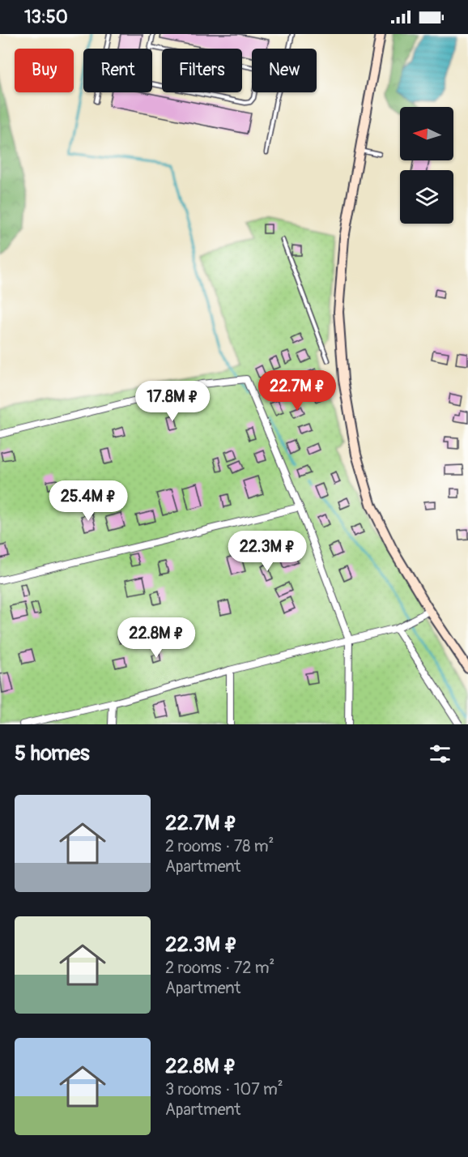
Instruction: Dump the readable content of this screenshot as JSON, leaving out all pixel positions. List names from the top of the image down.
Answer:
{
  "north": "left",
  "page": {
    "status": "13:50",
    "chip": [
      "Buy",
      "Rent",
      "Filters",
      "New"
    ],
    "price": [
      "22.7M ₽",
      "17.8M ₽",
      "25.4M ₽",
      "22.3M ₽",
      "22.8M ₽"
    ],
    "heading": "5 homes",
    "list": [
      {
        "name": "22.7M ₽",
        "note": "2 rooms · 78 m² · Apartment"
      },
      {
        "name": "22.3M ₽",
        "note": "2 rooms · 72 m² · Apartment"
      },
      {
        "name": "22.8M ₽",
        "note": "3 rooms · 107 m² · Apartment"
      }
    ]
  }
}
